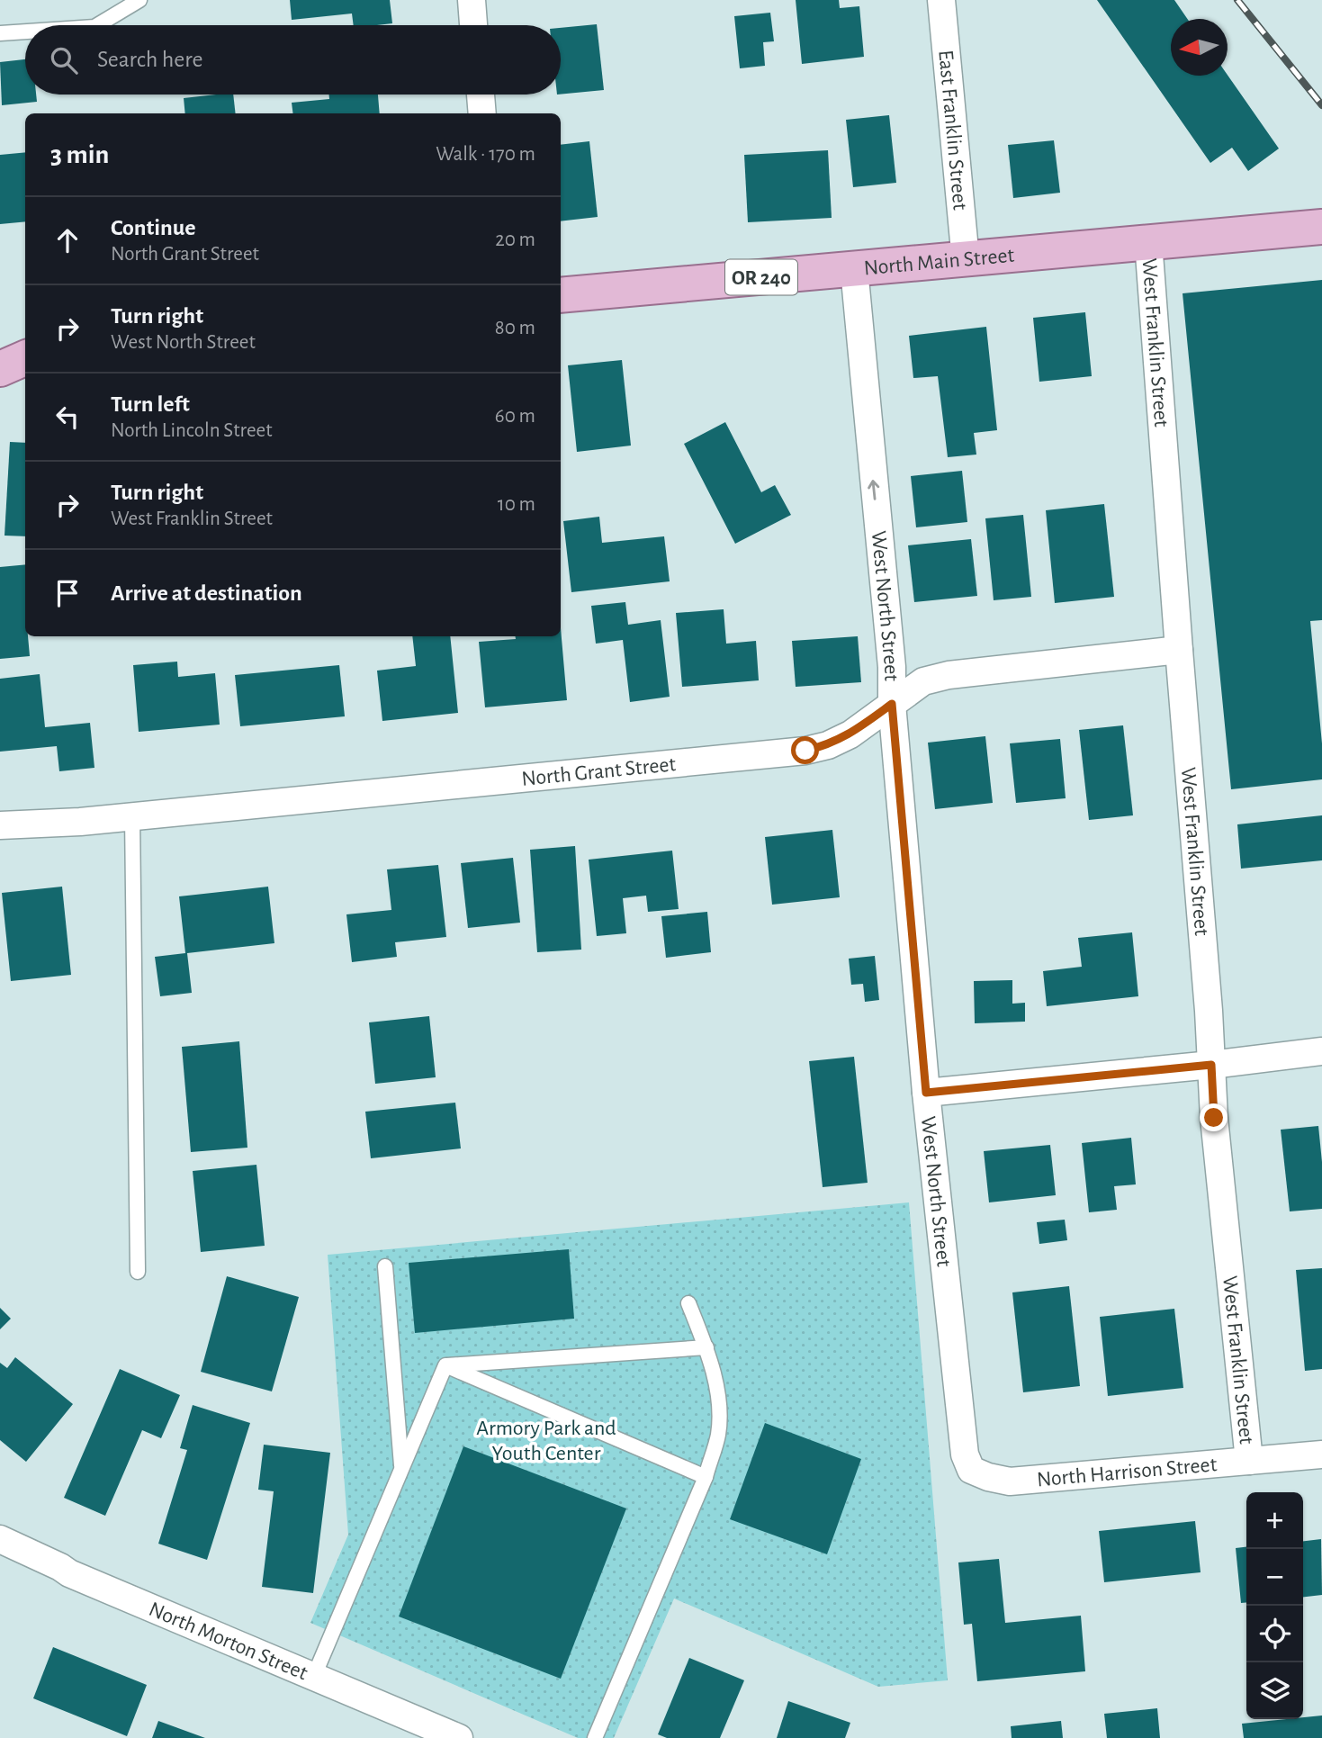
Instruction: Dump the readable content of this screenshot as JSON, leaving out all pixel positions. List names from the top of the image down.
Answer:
{
  "streets": {
    "main road": ["North Main Street", "OR 240"],
    "street": [
      "East Franklin Street",
      "West Franklin Street",
      "West North Street",
      "North Grant Street",
      "North Harrison Street",
      "North Morton Street"
    ]
  },
  "crossings": [
    ["East Franklin Street", "North Main Street"],
    ["North Main Street", "West Franklin Street"],
    ["North Main Street", "West North Street"],
    ["West Franklin Street", "North Grant Street"],
    ["West Franklin Street", "North Harrison Street"],
    ["West North Street", "North Grant Street"],
    ["West North Street", "North Harrison Street"]
  ],
  "one_way": ["West North Street"],
  "parks": ["Armory Park and Youth Center"],
  "north": "left",
  "page": {
    "search": "Search here",
    "heading": ["3 min", "Walk · 170 m"],
    "list": [
      ["Continue", "North Grant Street", "20 m"],
      ["Turn right", "West North Street", "80 m"],
      ["Turn left", "North Lincoln Street", "60 m"],
      ["Turn right", "West Franklin Street", "10 m"],
      "Arrive at destination"
    ],
    "map_buttons": ["+", "−"]
  }
}
